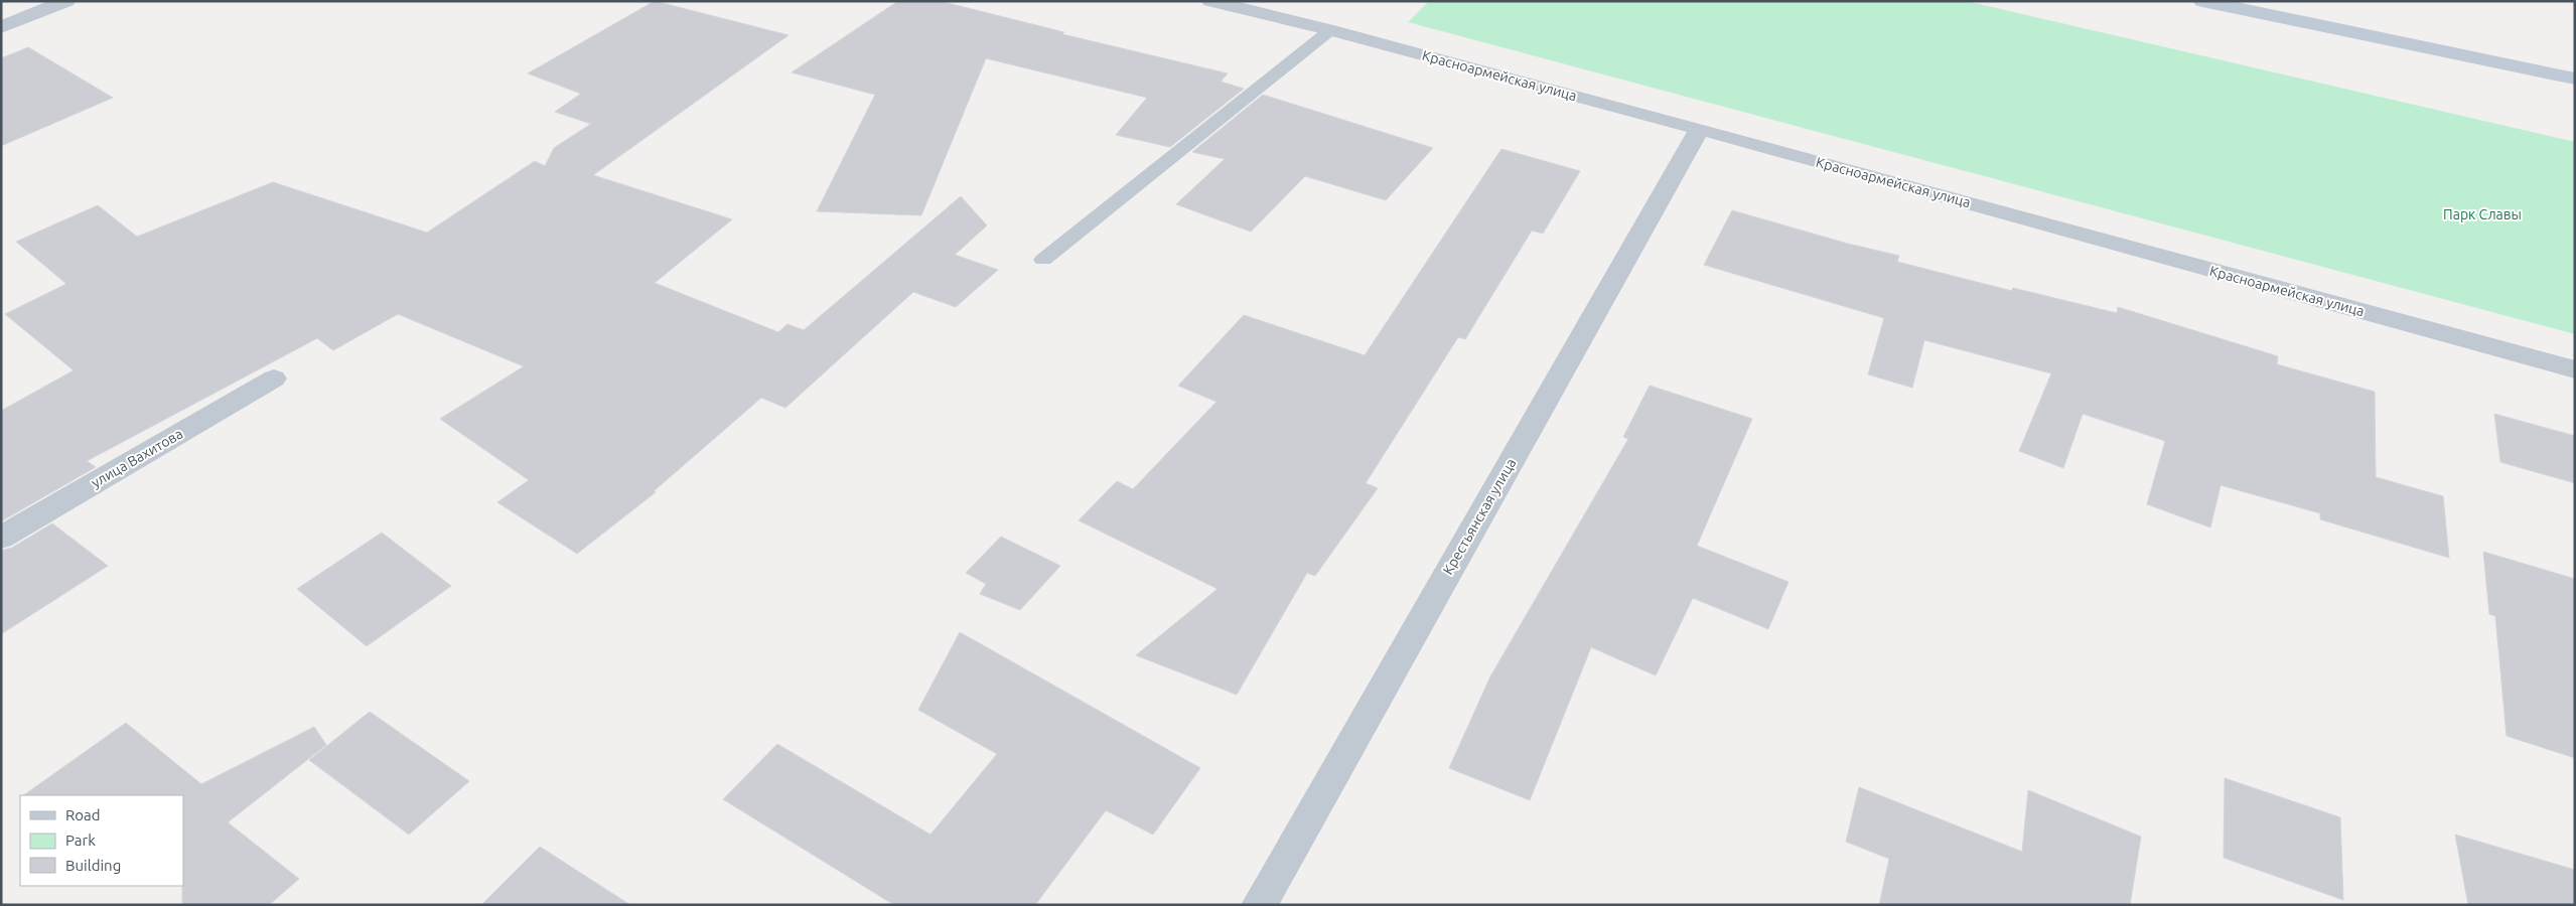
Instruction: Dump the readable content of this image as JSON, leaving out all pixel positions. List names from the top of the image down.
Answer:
{
  "streets": {
    "street": ["Красноармейская улица", "улица Вахитова", "Крестьянская улица"]
  },
  "crossings": [
    ["Красноармейская улица", "Крестьянская улица"]
  ],
  "parks": ["Парк Славы"],
  "legend": ["Road", "Park", "Building"]
}
